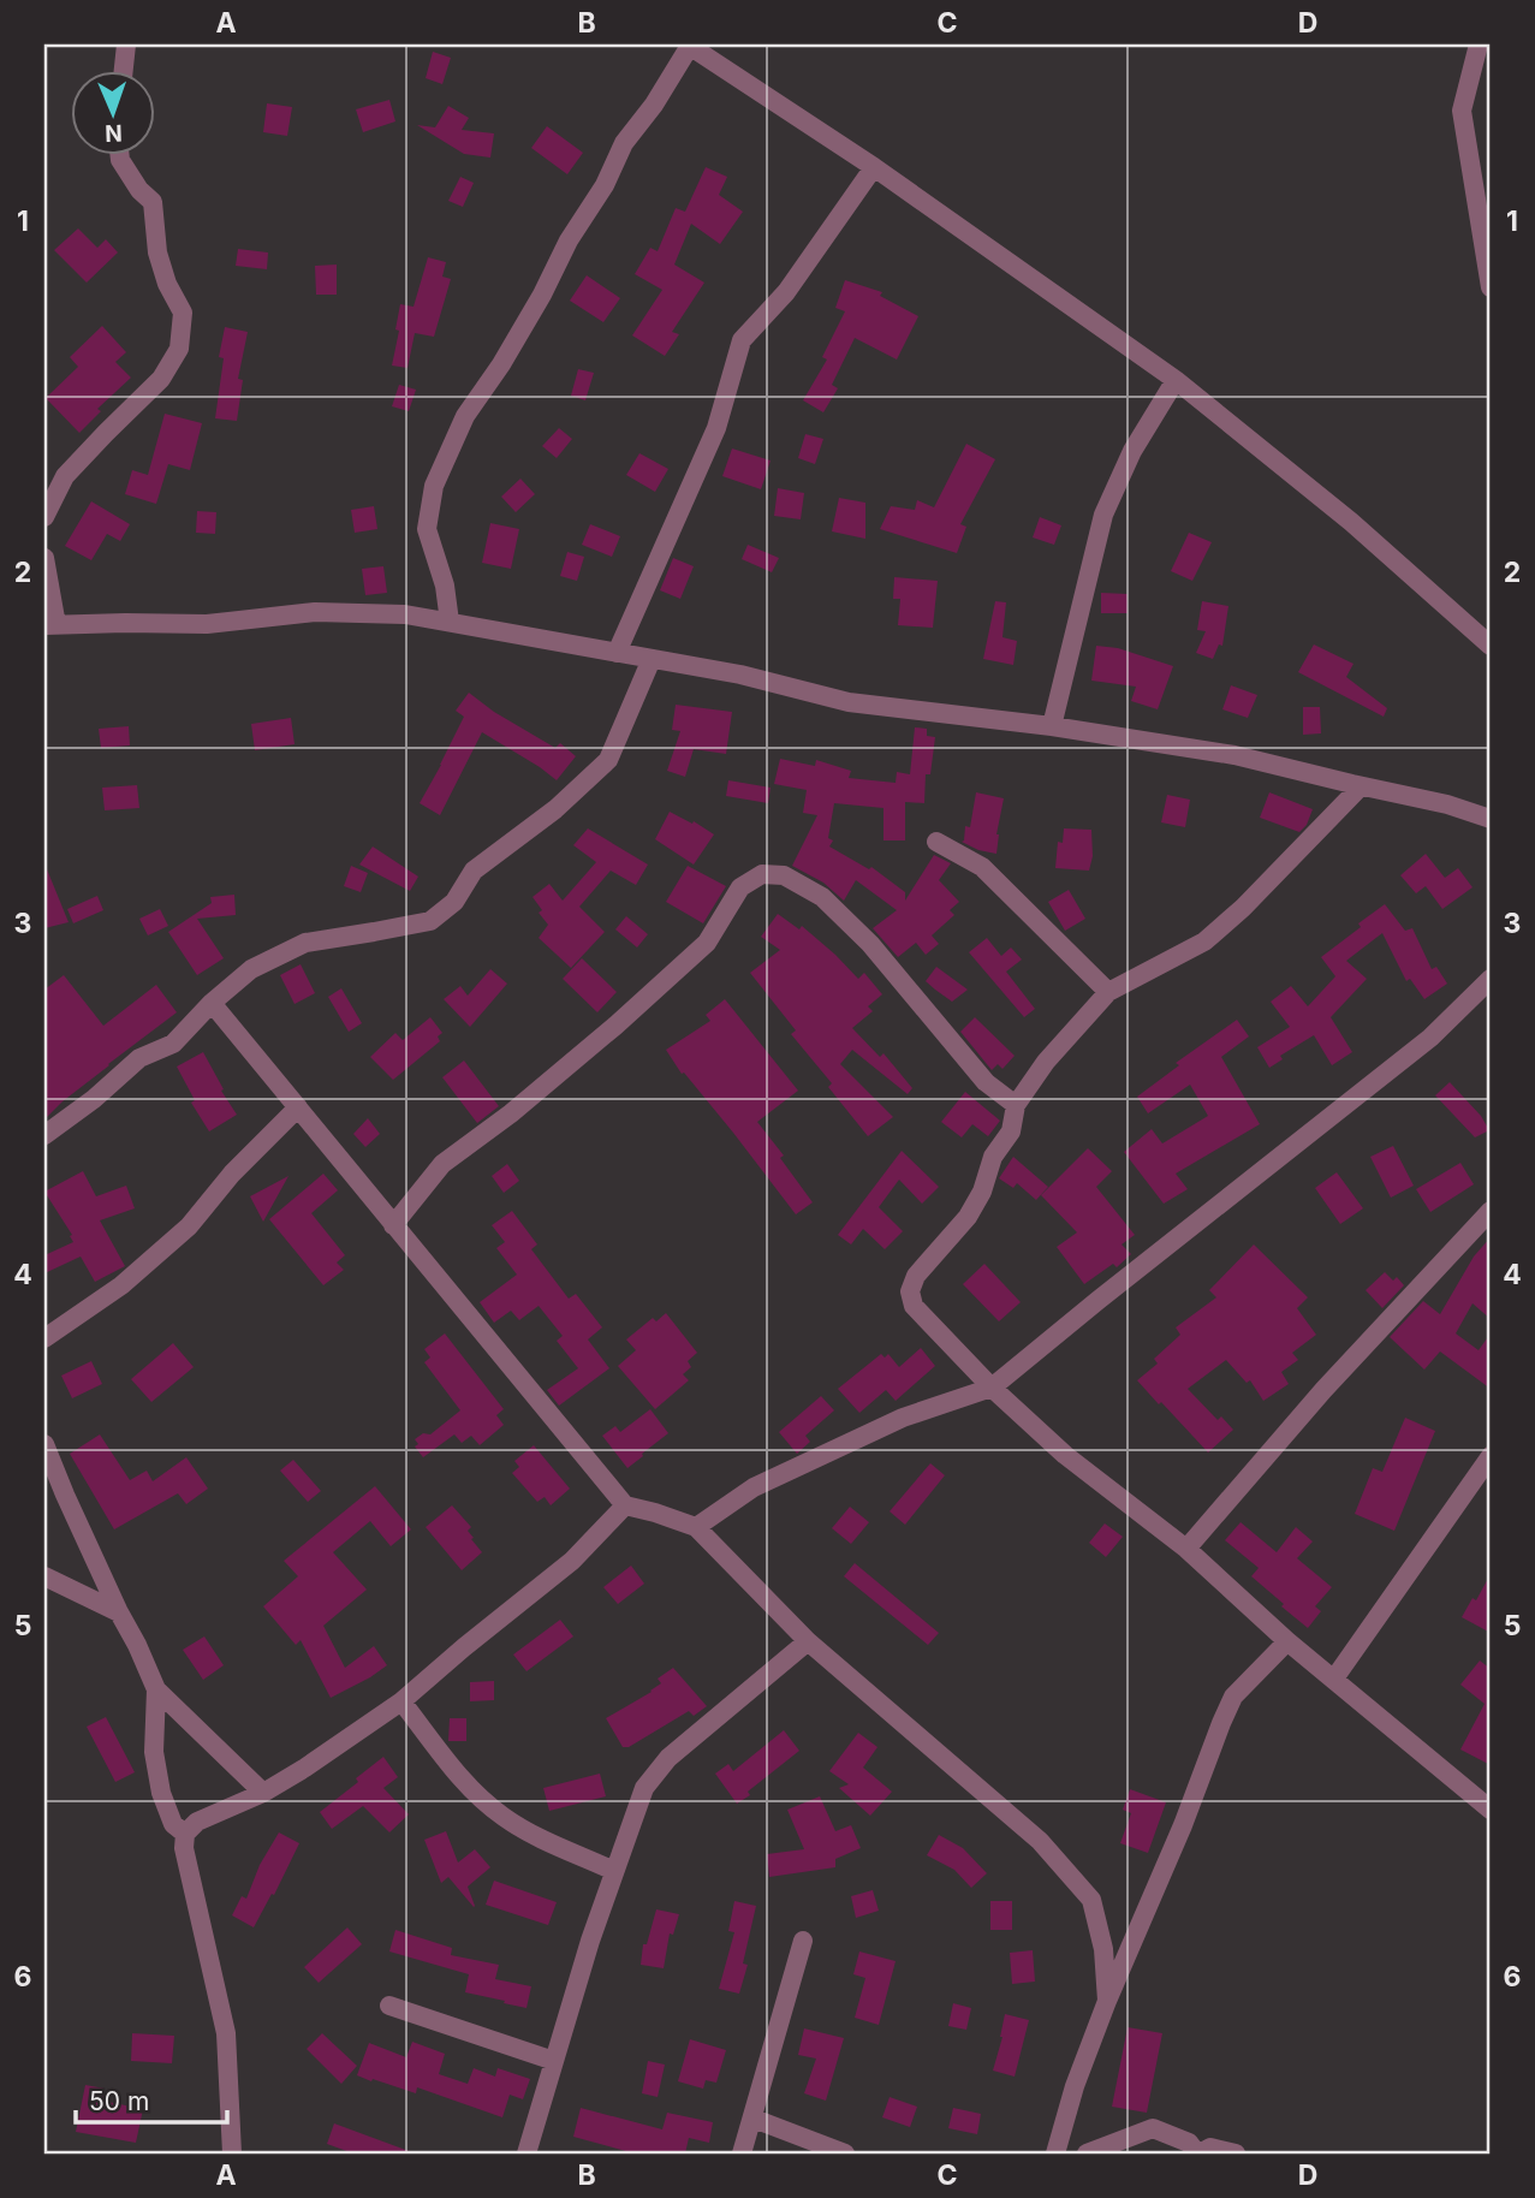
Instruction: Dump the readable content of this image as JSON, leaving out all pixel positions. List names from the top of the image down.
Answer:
{
  "scale_bar": "50 m",
  "north": "bottom",
  "grid": {
    "columns": [
      "A",
      "B",
      "C",
      "D"
    ],
    "rows": [
      "1",
      "2",
      "3",
      "4",
      "5",
      "6"
    ]
  }
}
